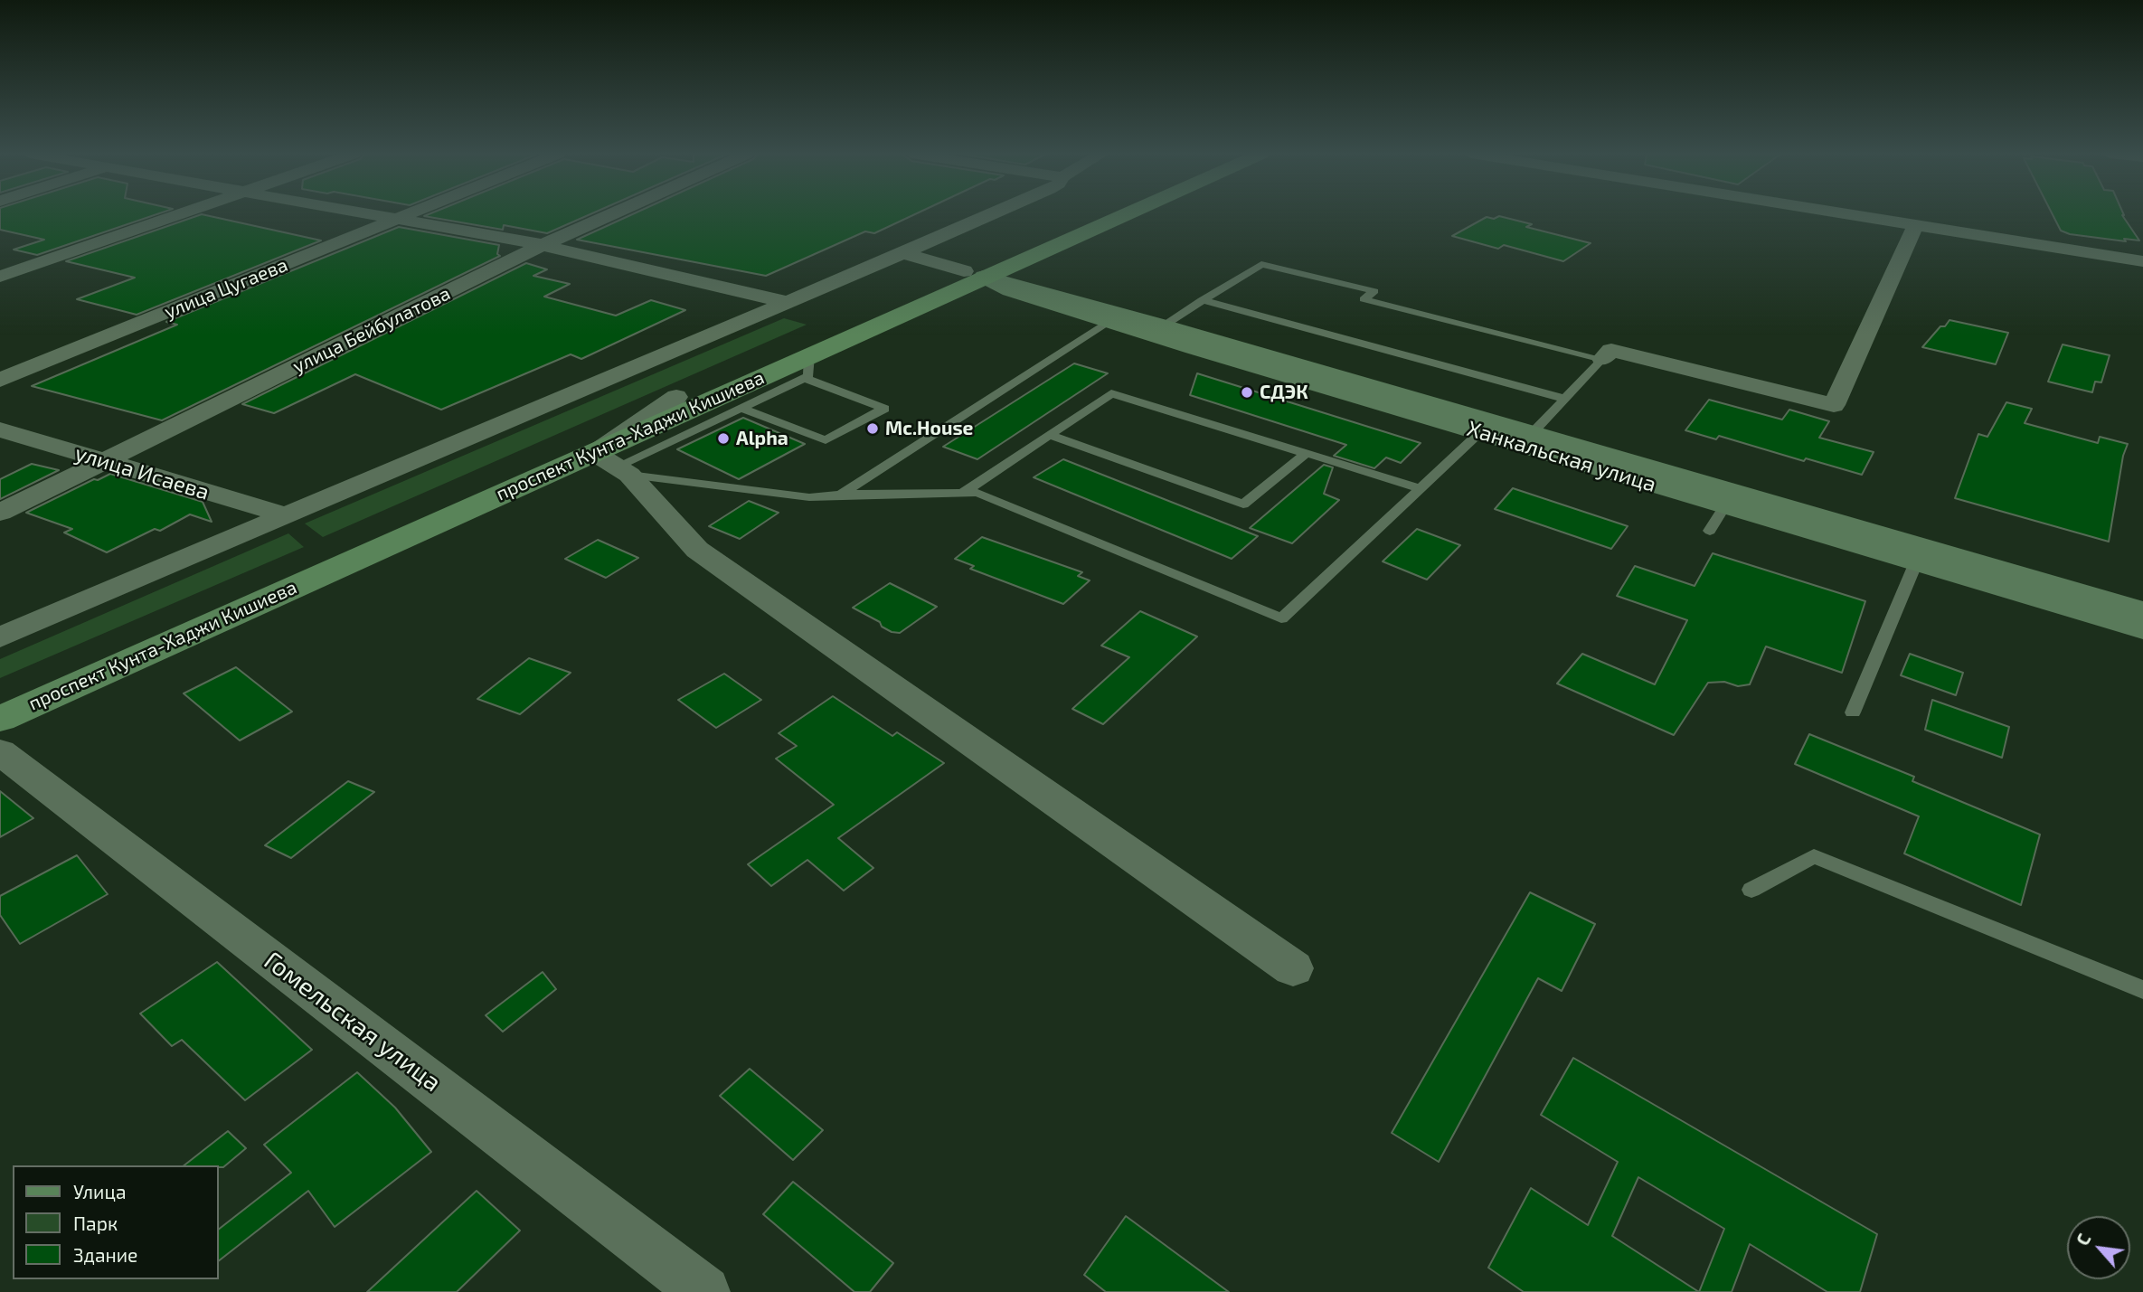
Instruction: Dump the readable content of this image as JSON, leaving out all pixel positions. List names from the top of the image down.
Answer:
{
  "streets": {
    "main road": ["проспект Кунта-Хаджи Кишиева"],
    "street": [
      "улица Цугаева",
      "улица Бейбулатова",
      "Ханкальская улица",
      "улица Исаева",
      "Гомельская улица"
    ]
  },
  "crossings": [
    ["улица Бейбулатова", "улица Исаева"],
    ["проспект Кунта-Хаджи Кишиева", "Ханкальская улица"]
  ],
  "places": ["СДЭК", "Mc.House", "Alpha"],
  "legend": ["Улица", "Парк", "Здание"],
  "north": "top left"
}
